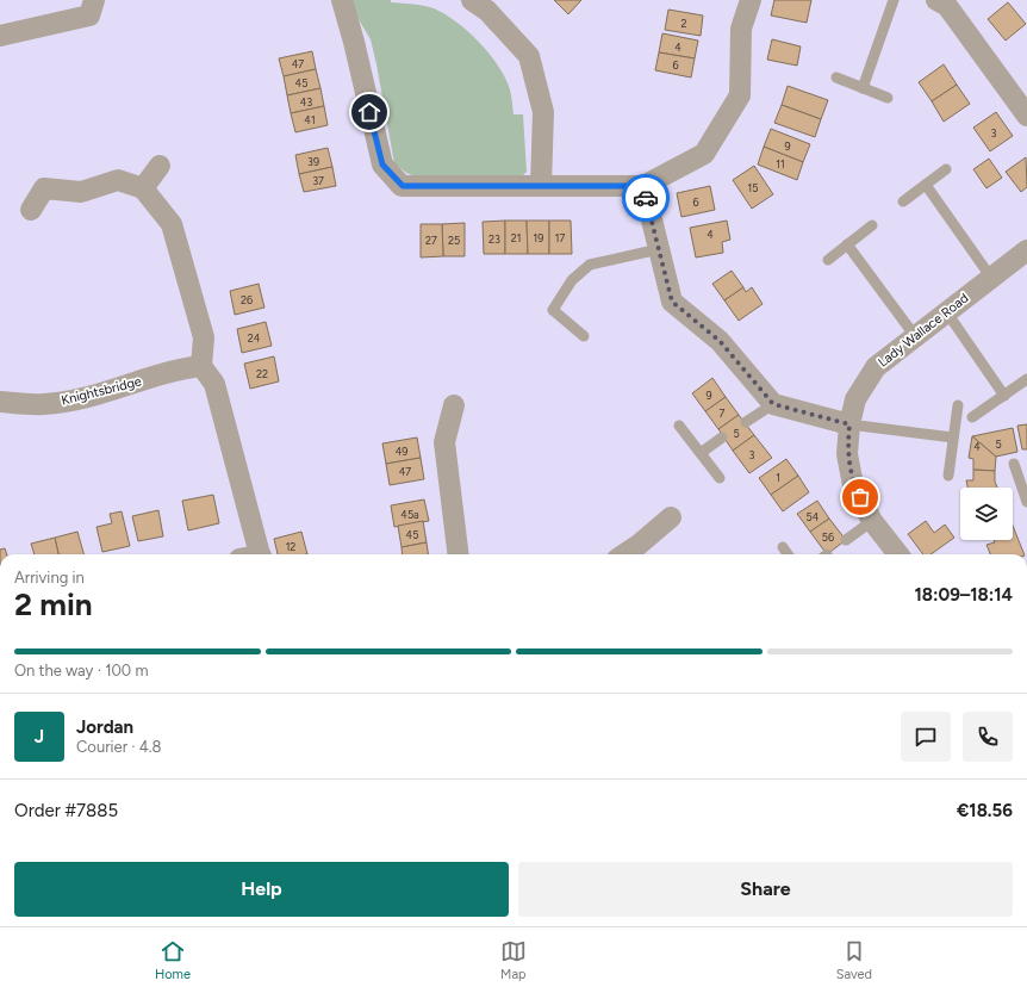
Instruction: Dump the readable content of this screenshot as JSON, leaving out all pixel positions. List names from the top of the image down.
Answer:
{
  "streets": {
    "street": ["Lady Wallace Road", "Knightsbridge"]
  },
  "house_numbers": [
    "2",
    "4",
    "47",
    "6",
    "45",
    "43",
    "41",
    "3",
    "9",
    "39",
    "11",
    "37",
    "15",
    "6",
    "4",
    "21",
    "19",
    "17",
    "23",
    "27",
    "25",
    "26",
    "24",
    "22",
    "9",
    "7",
    "5",
    "5",
    "4",
    "49",
    "3",
    "47",
    "1",
    "45a",
    "54",
    "45",
    "56",
    "12"
  ],
  "page": {
    "heading": ["2 min", "Arriving in", "18:09–18:14"],
    "panel": [
      "Jordan",
      "Courier · 4.8",
      "Order #7885",
      "€18.56"
    ],
    "bar": "On the way · 100 m",
    "round": "J",
    "buttons": ["Help", "Share"],
    "tabs": ["Home", "Map", "Saved"]
  }
}
